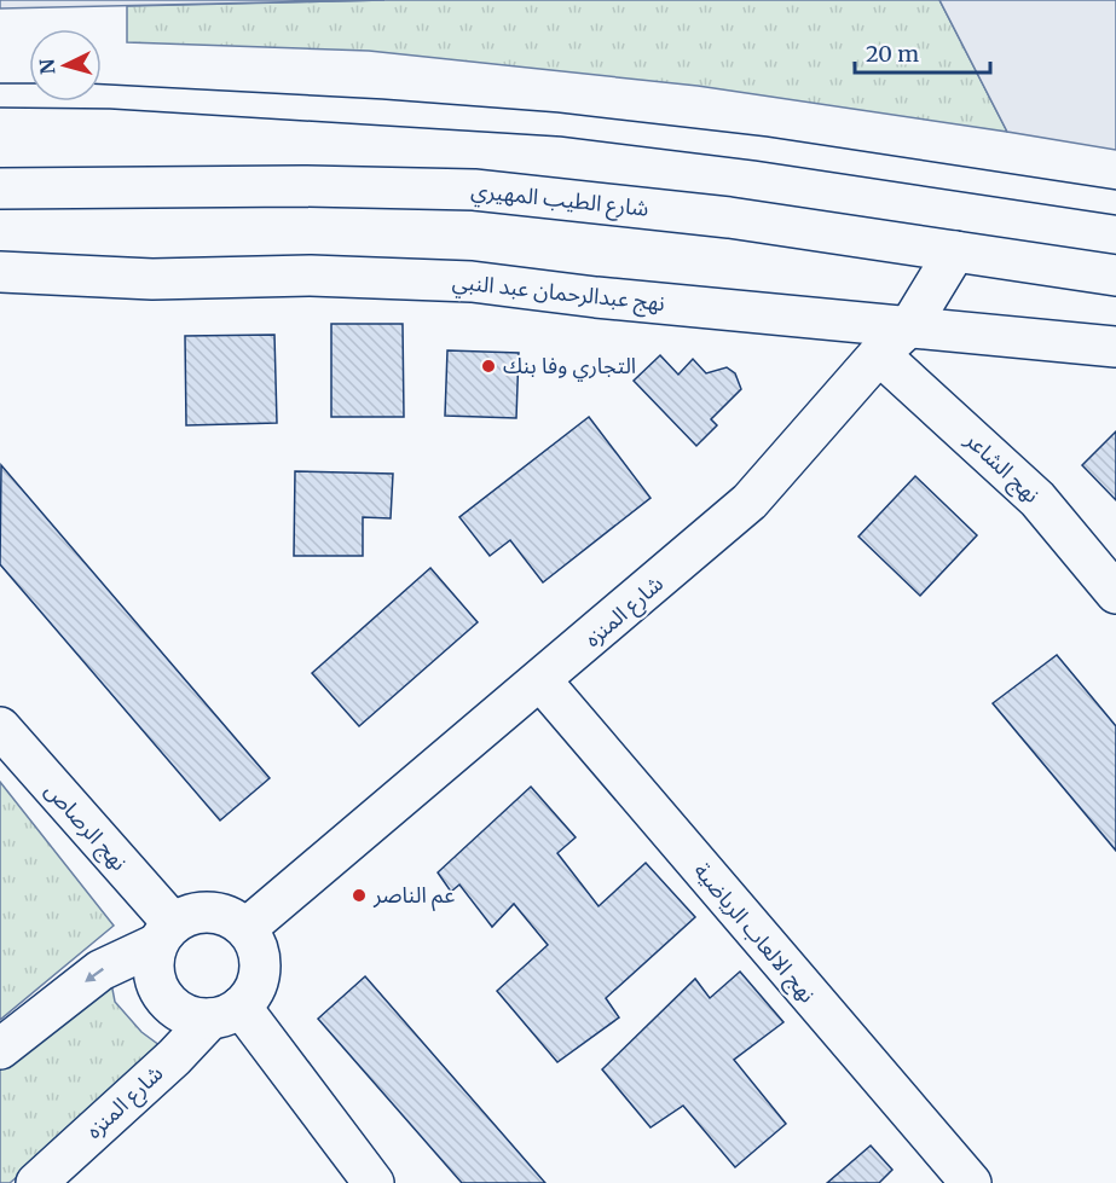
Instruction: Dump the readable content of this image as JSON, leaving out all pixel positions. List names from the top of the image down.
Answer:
{
  "streets": {
    "street": [
      "شارع الطيب المهيري",
      "نهج عبدالرحمان عبد النبي",
      "نهج الشاعر",
      "شارع المنزه",
      "نهج الرصاص",
      "نهج الالعاب الرياضية"
    ]
  },
  "crossings": [
    ["شارع الطيب المهيري", "شارع المنزه"],
    ["نهج عبدالرحمان عبد النبي", "شارع المنزه"],
    ["نهج الشاعر", "شارع المنزه"],
    ["شارع المنزه", "نهج الرصاص"],
    ["شارع المنزه", "نهج الالعاب الرياضية"]
  ],
  "places": ["التجاري وفا بنك", "عم الناصر"],
  "scale_bar": "20 m",
  "north": "left"
}
